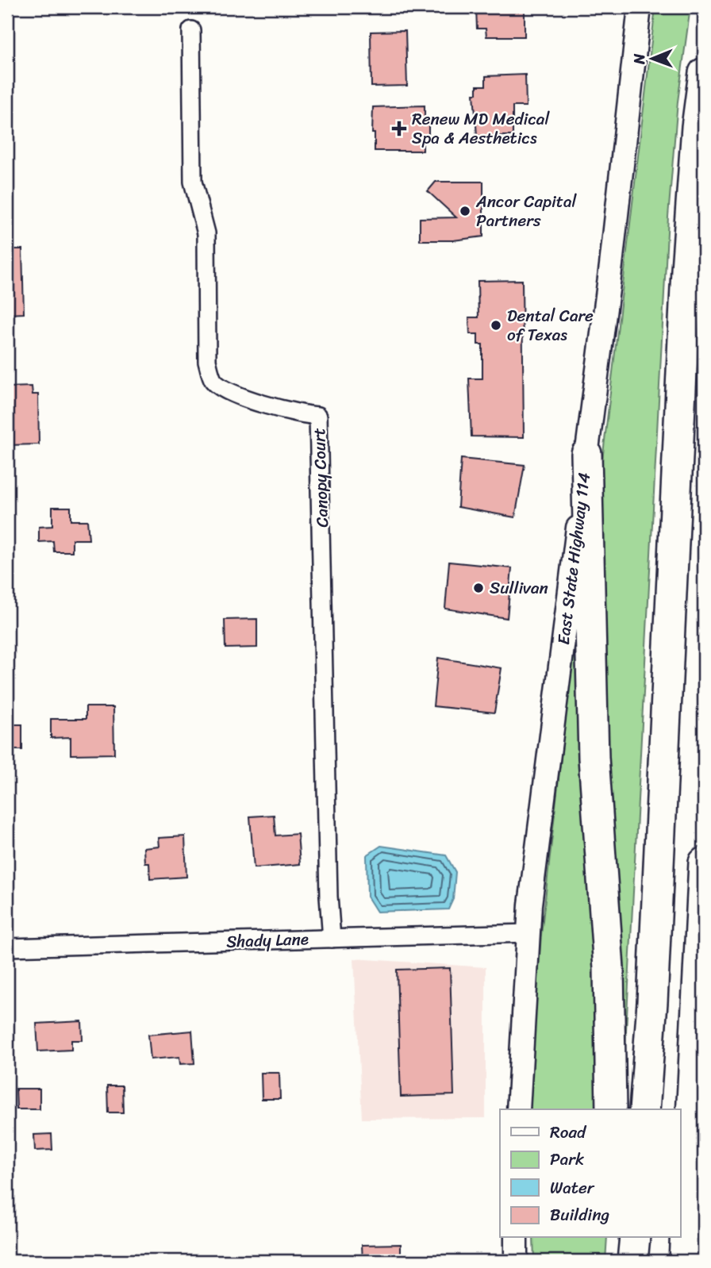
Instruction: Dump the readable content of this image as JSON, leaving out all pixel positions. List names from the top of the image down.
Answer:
{
  "streets": {
    "main road": ["East State Highway 114"],
    "street": ["Canopy Court", "Shady Lane"]
  },
  "crossings": [
    ["Canopy Court", "Shady Lane"],
    ["East State Highway 114", "Shady Lane"]
  ],
  "places": {
    "health": ["Renew MD Medical Spa & Aesthetics"],
    "other": ["Ancor Capital Partners", "Dental Care of Texas", "Sullivan"]
  },
  "legend": [
    "Road",
    "Park",
    "Water",
    "Building"
  ],
  "north": "left"
}
